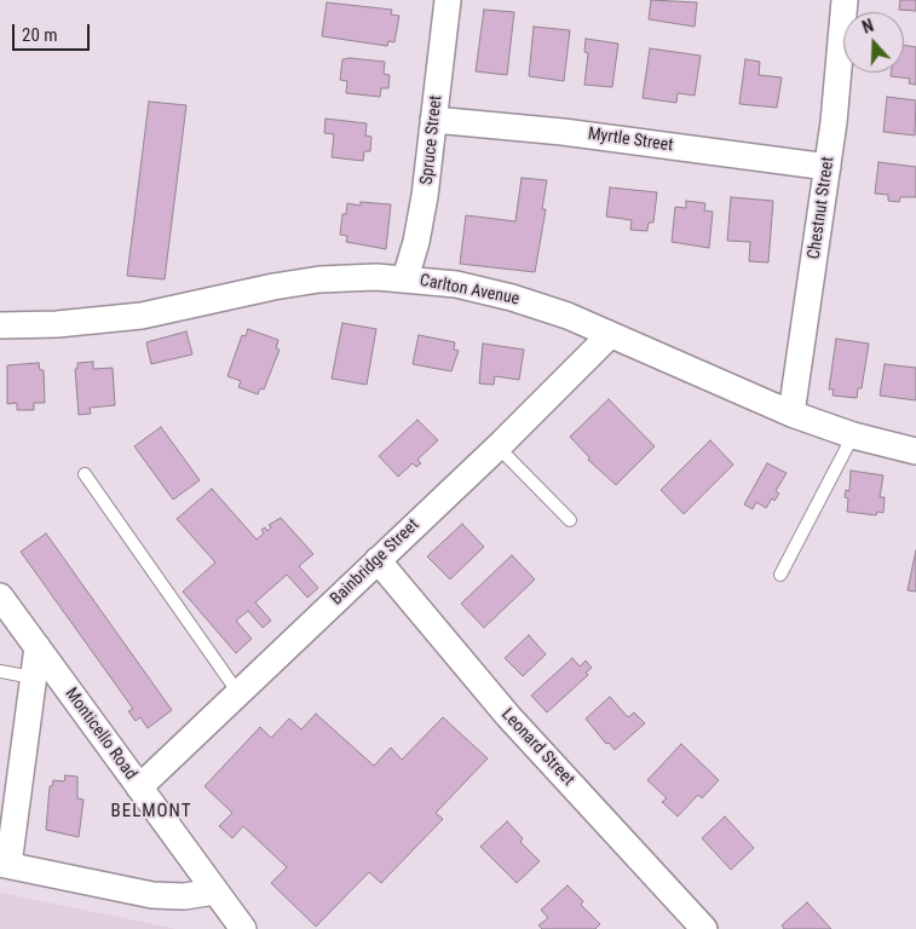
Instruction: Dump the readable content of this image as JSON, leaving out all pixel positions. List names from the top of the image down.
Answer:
{
  "streets": {
    "street": [
      "Spruce Street",
      "Myrtle Street",
      "Chestnut Street",
      "Carlton Avenue",
      "Bainbridge Street",
      "Monticello Road",
      "Leonard Street"
    ]
  },
  "crossings": [
    ["Spruce Street", "Myrtle Street"],
    ["Spruce Street", "Carlton Avenue"],
    ["Myrtle Street", "Chestnut Street"],
    ["Chestnut Street", "Carlton Avenue"],
    ["Carlton Avenue", "Bainbridge Street"],
    ["Bainbridge Street", "Monticello Road"],
    ["Bainbridge Street", "Leonard Street"]
  ],
  "districts": ["BELMONT"],
  "scale_bar": "20 m",
  "north": "top"
}
